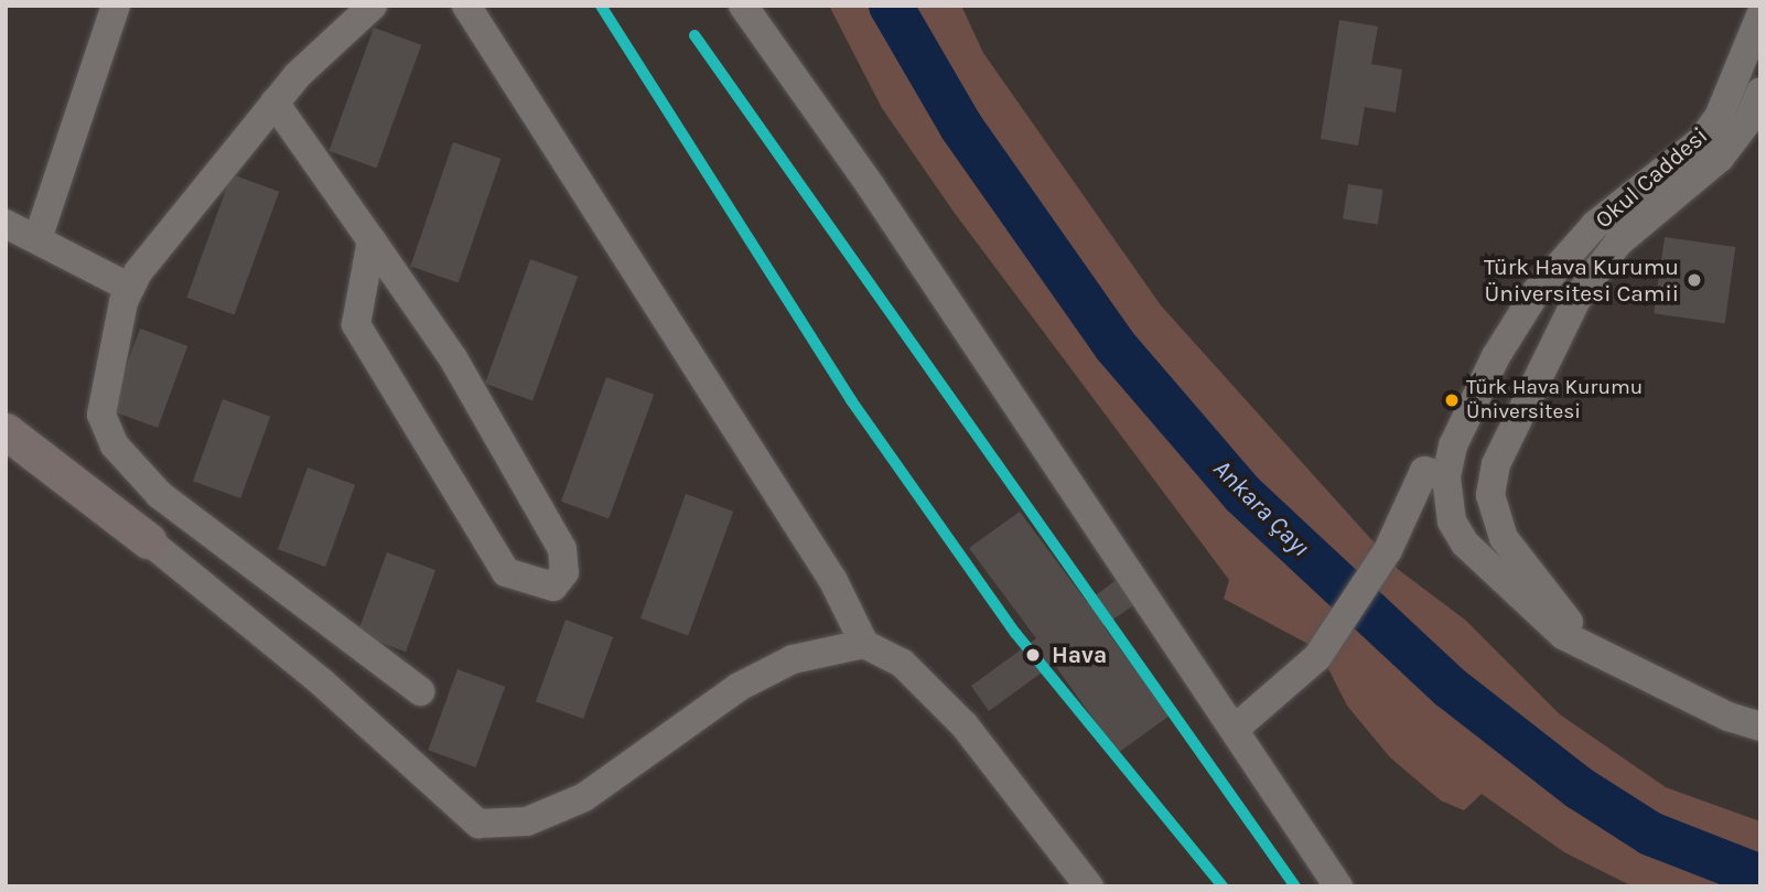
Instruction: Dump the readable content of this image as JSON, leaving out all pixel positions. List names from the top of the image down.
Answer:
{
  "streets": {
    "street": ["Okul Caddesi"]
  },
  "water": ["Ankara Çayı"],
  "places": ["Türk Hava Kurumu Üniversitesi Camii", "Türk Hava Kurumu Üniversitesi", "Hava"]
}
